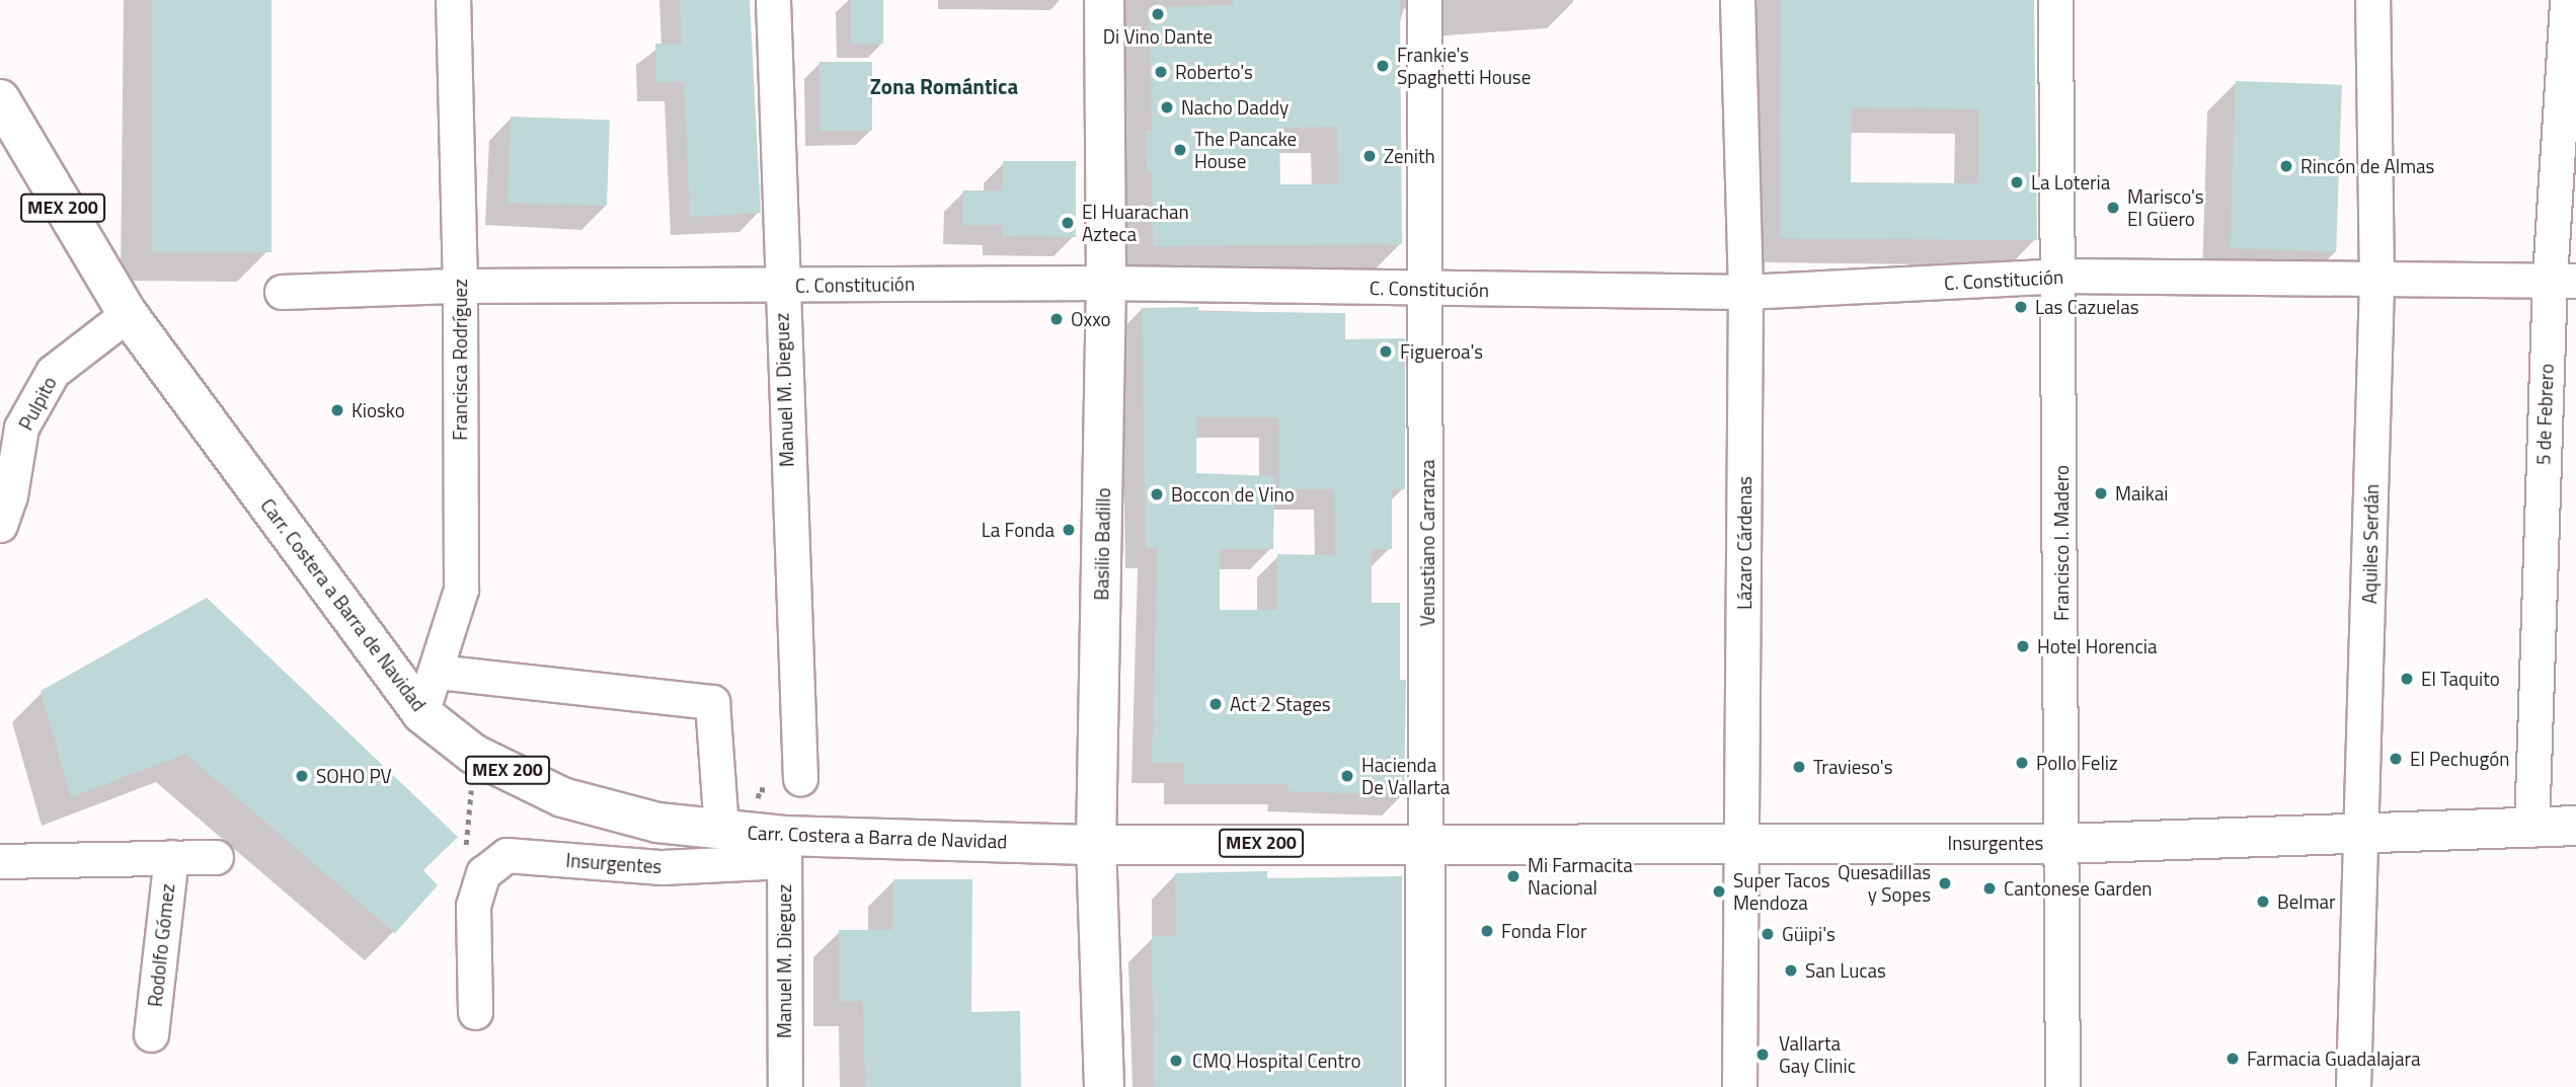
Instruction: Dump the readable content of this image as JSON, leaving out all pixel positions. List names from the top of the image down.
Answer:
{
  "streets": {
    "main road": [
      "MEX 200",
      "Venustiano Carranza",
      "Basilio Badillo",
      "Carr. Costera a Barra de Navidad",
      "Insurgentes"
    ],
    "street": [
      "C. Constitución",
      "Francisca Rodríguez",
      "Manuel M. Dieguez",
      "Pulpito",
      "5 de Febrero",
      "Lázaro Cárdenas",
      "Francisco I. Madero",
      "Aquiles Serdán",
      "Rodolfo Gómez"
    ]
  },
  "crossings": [
    ["C. Constitución", "Francisca Rodríguez"],
    ["C. Constitución", "Manuel M. Dieguez"],
    ["C. Constitución", "5 de Febrero"],
    ["C. Constitución", "Venustiano Carranza"],
    ["C. Constitución", "Lázaro Cárdenas"],
    ["C. Constitución", "Francisco I. Madero"],
    ["C. Constitución", "Basilio Badillo"],
    ["C. Constitución", "Aquiles Serdán"],
    ["Francisca Rodríguez", "Carr. Costera a Barra de Navidad"],
    ["Manuel M. Dieguez", "Carr. Costera a Barra de Navidad"],
    ["Manuel M. Dieguez", "Insurgentes"],
    ["Pulpito", "Carr. Costera a Barra de Navidad"],
    ["5 de Febrero", "Insurgentes"],
    ["Venustiano Carranza", "Carr. Costera a Barra de Navidad"],
    ["Venustiano Carranza", "Insurgentes"],
    ["Lázaro Cárdenas", "Insurgentes"],
    ["Francisco I. Madero", "Insurgentes"],
    ["Basilio Badillo", "Carr. Costera a Barra de Navidad"],
    ["Aquiles Serdán", "Insurgentes"],
    ["Carr. Costera a Barra de Navidad", "Insurgentes"]
  ],
  "districts": ["Zona Romántica"],
  "places": [
    "Di Vino Dante",
    "Frankie's Spaghetti House",
    "Roberto's",
    "Nacho Daddy",
    "The Pancake House",
    "Zenith",
    "Rincón de Almas",
    "La Loteria",
    "Marisco's El Güero",
    "El Huarachan Azteca",
    "Las Cazuelas",
    "Oxxo",
    "Figueroa's",
    "Kiosko",
    "Maikai",
    "Boccon de Vino",
    "La Fonda",
    "Hotel Horencia",
    "El Taquito",
    "Act 2 Stages",
    "El Pechugón",
    "Pollo Feliz",
    "Travieso's",
    "SOHO PV",
    "Hacienda De Vallarta",
    "Mi Farmacita Nacional",
    "Quesadillas y Sopes",
    "Cantonese Garden",
    "Super Tacos Mendoza",
    "Belmar",
    "Fonda Flor",
    "Güipi's",
    "San Lucas",
    "Vallarta Gay Clinic",
    "Farmacia Guadalajara",
    "CMQ Hospital Centro"
  ]
}
